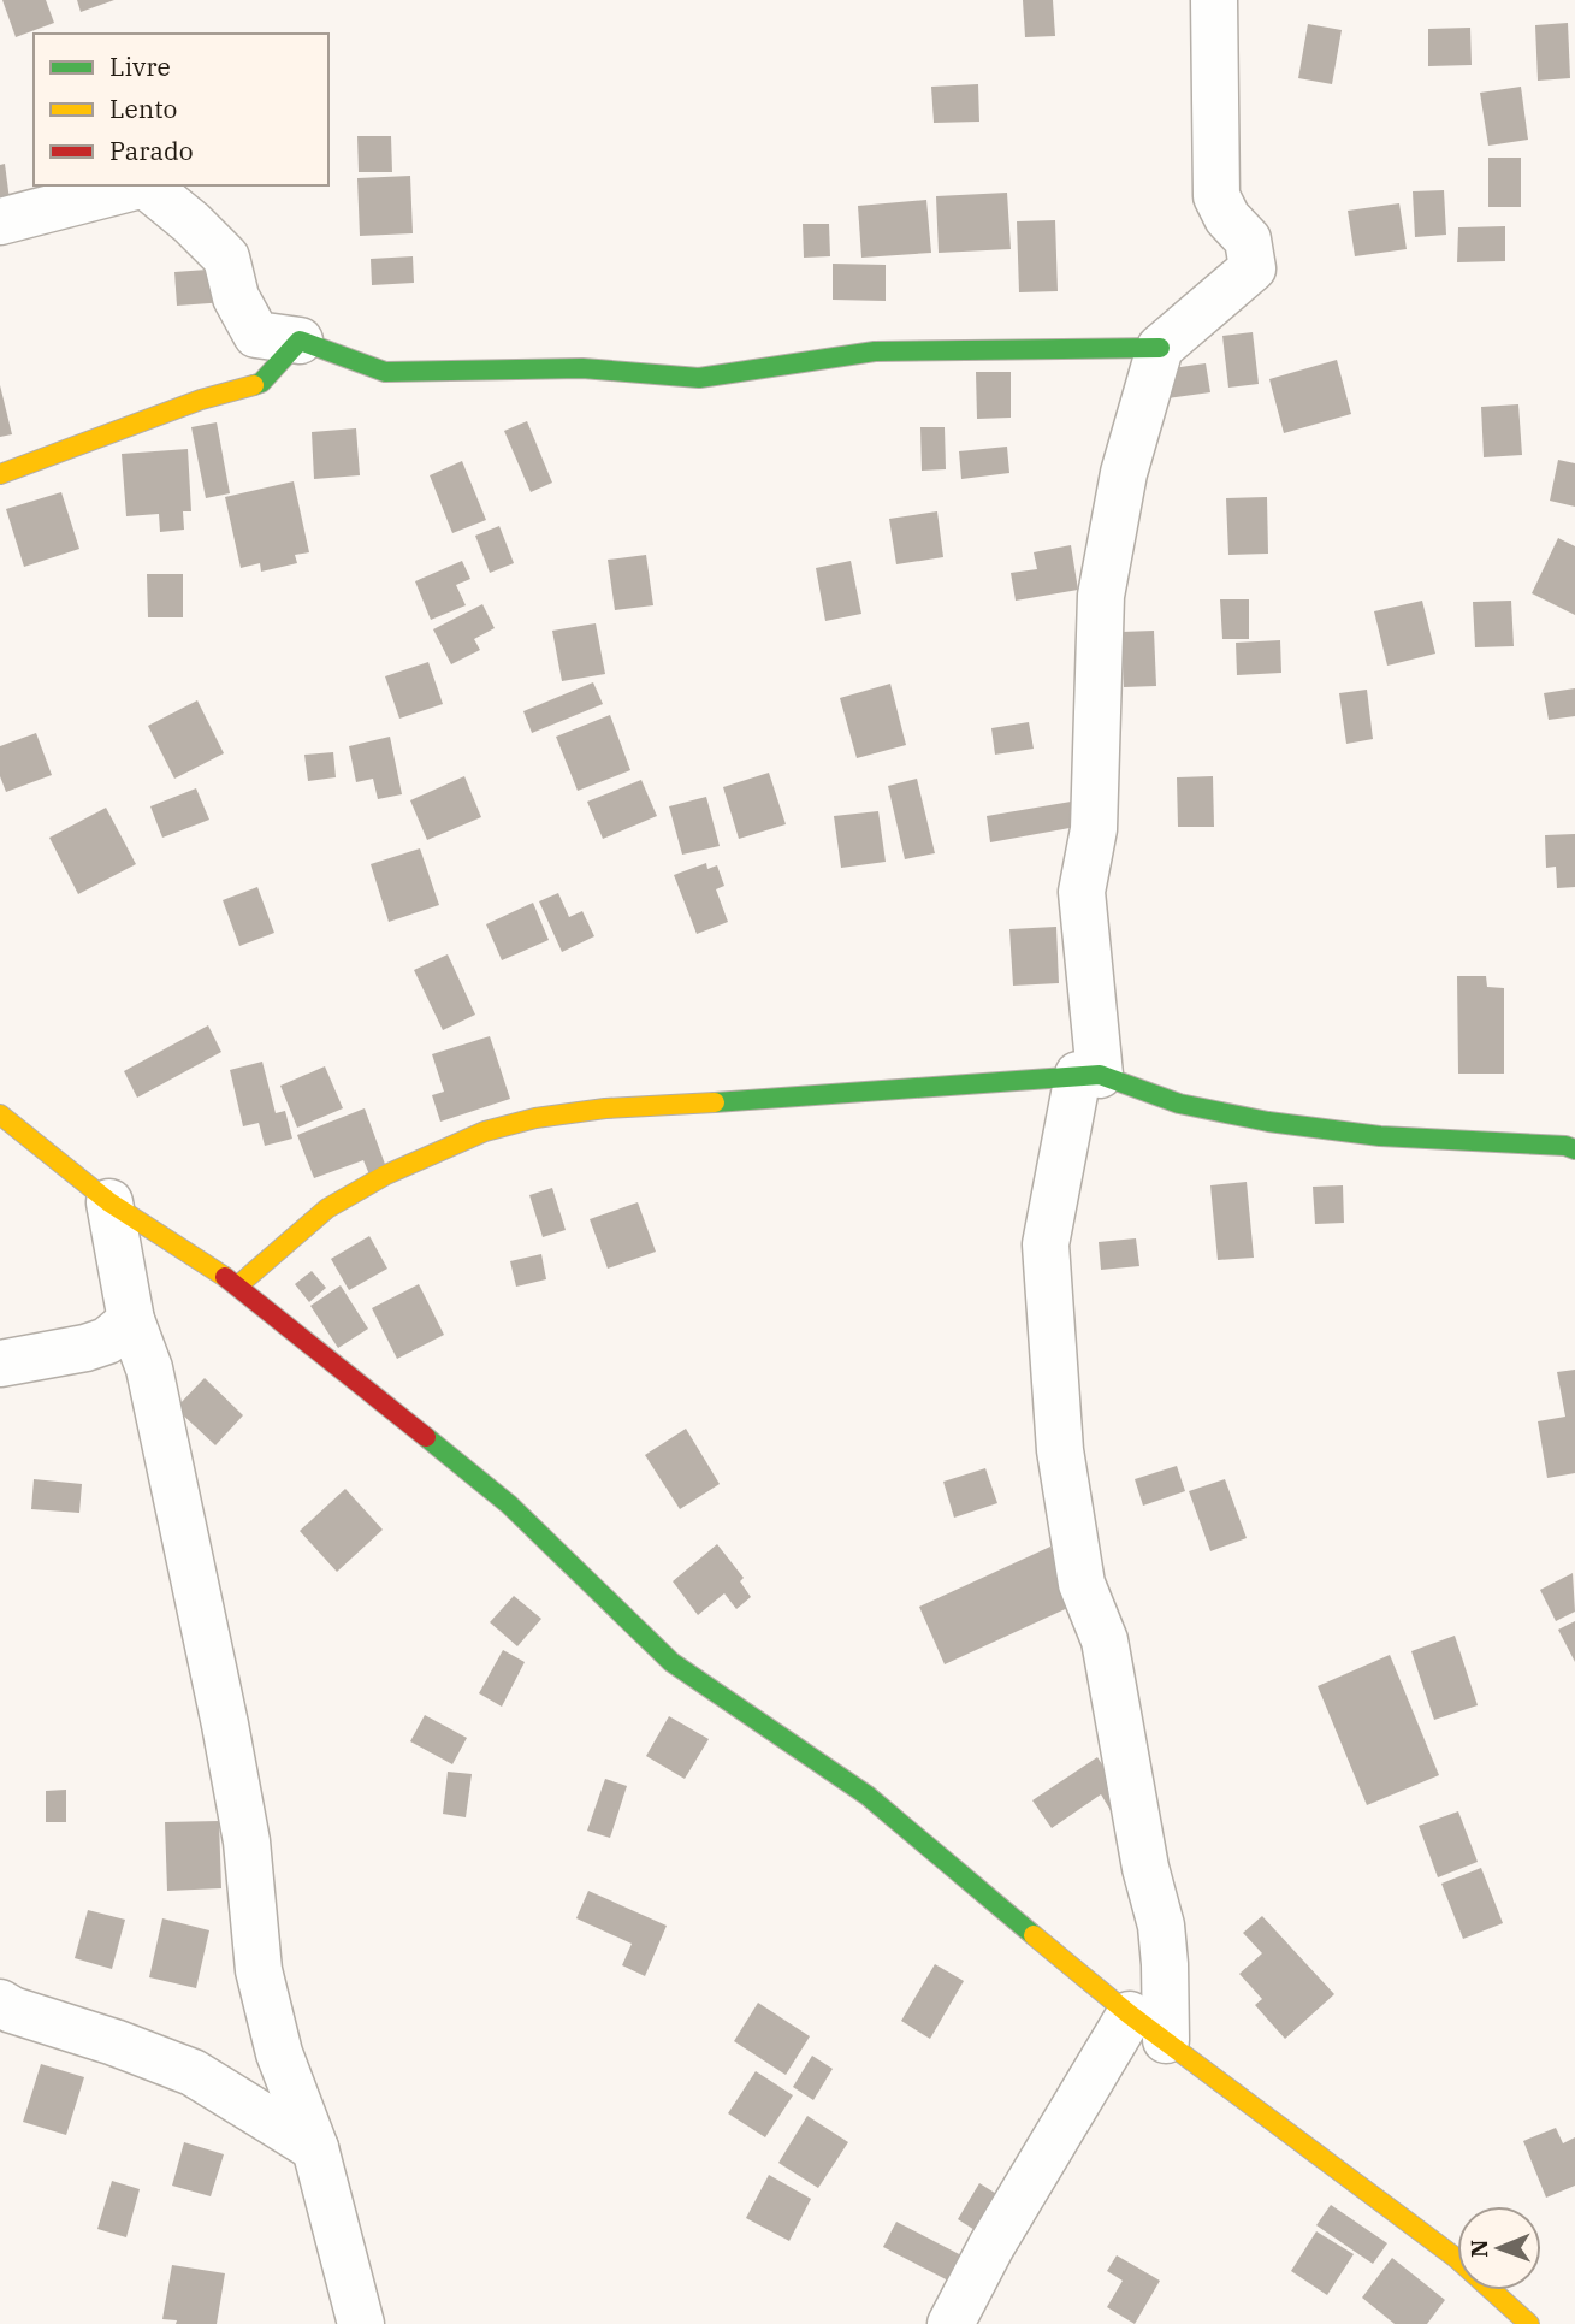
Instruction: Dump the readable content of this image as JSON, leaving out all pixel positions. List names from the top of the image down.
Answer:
{
  "legend": ["Livre", "Lento", "Parado"],
  "north": "left"
}
